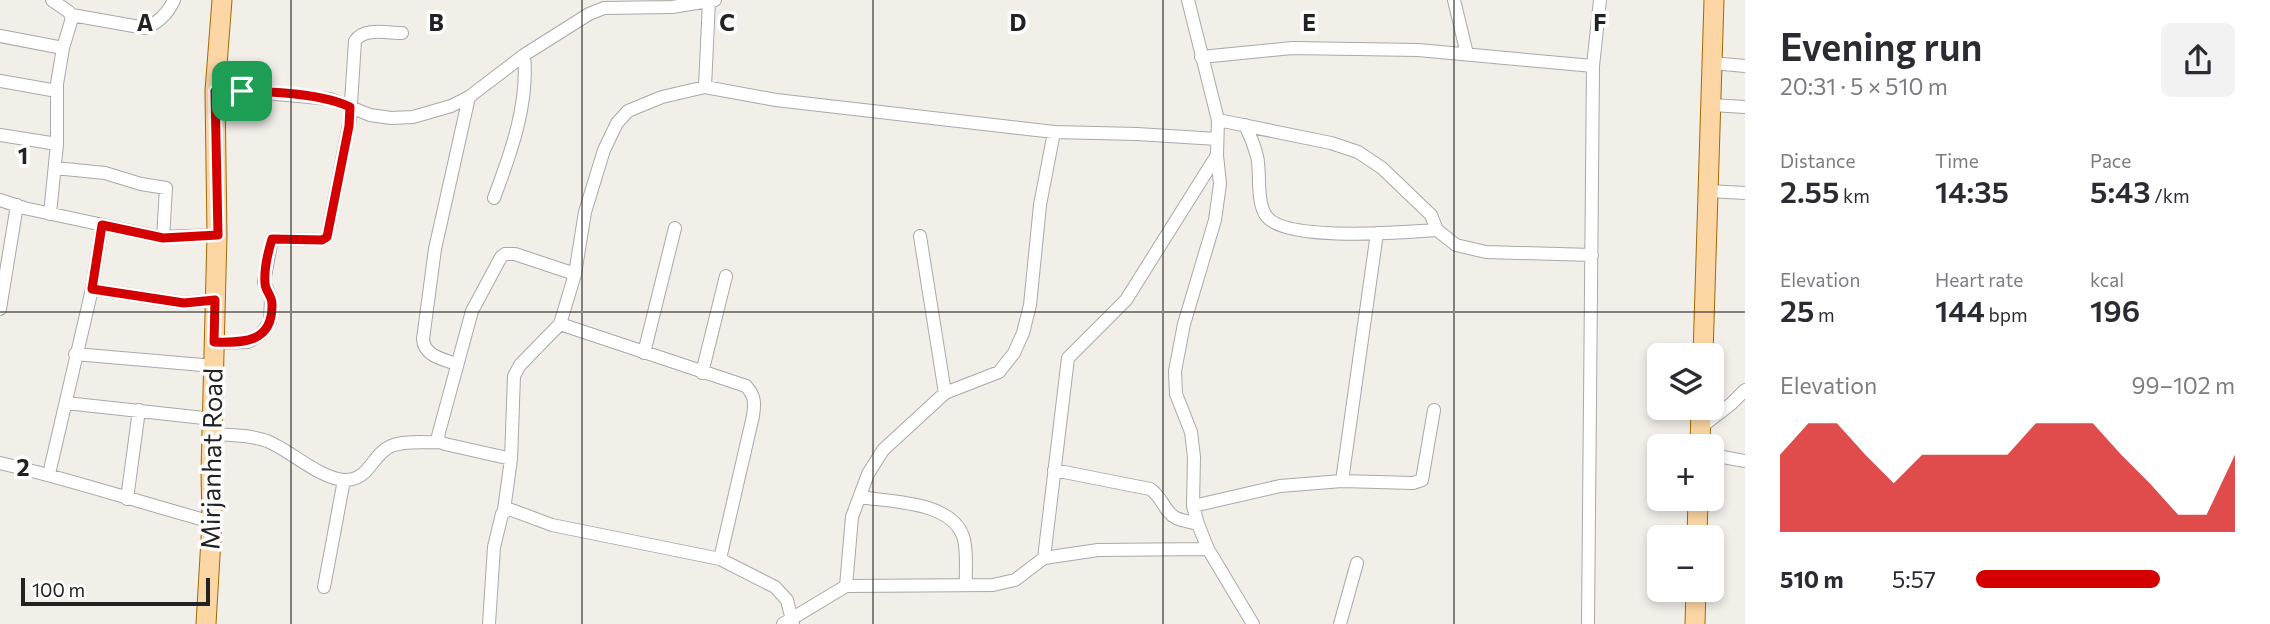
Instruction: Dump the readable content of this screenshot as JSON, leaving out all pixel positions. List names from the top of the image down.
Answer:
{
  "streets": {
    "main road": ["Mirjanhat Road"]
  },
  "scale_bar": "100 m",
  "page": {
    "heading": ["Evening run", "20:31 · 5 × 510 m"],
    "stats": [
      ["Distance", "2.55 km"],
      ["Time", "14:35"],
      ["Pace", "5:43 /km"],
      ["Elevation", "25 m"],
      ["Heart rate", "144 bpm"],
      ["kcal", "196"]
    ],
    "map_buttons": ["+", "−"],
    "chart": ["Elevation", "99–102 m"],
    "list": [
      {
        "name": "510 m",
        "note": "5:57"
      }
    ],
    "scale": "100 m"
  },
  "grid": {
    "columns": [
      "A",
      "B",
      "C",
      "D",
      "E",
      "F"
    ],
    "rows": ["1", "2"]
  }
}
